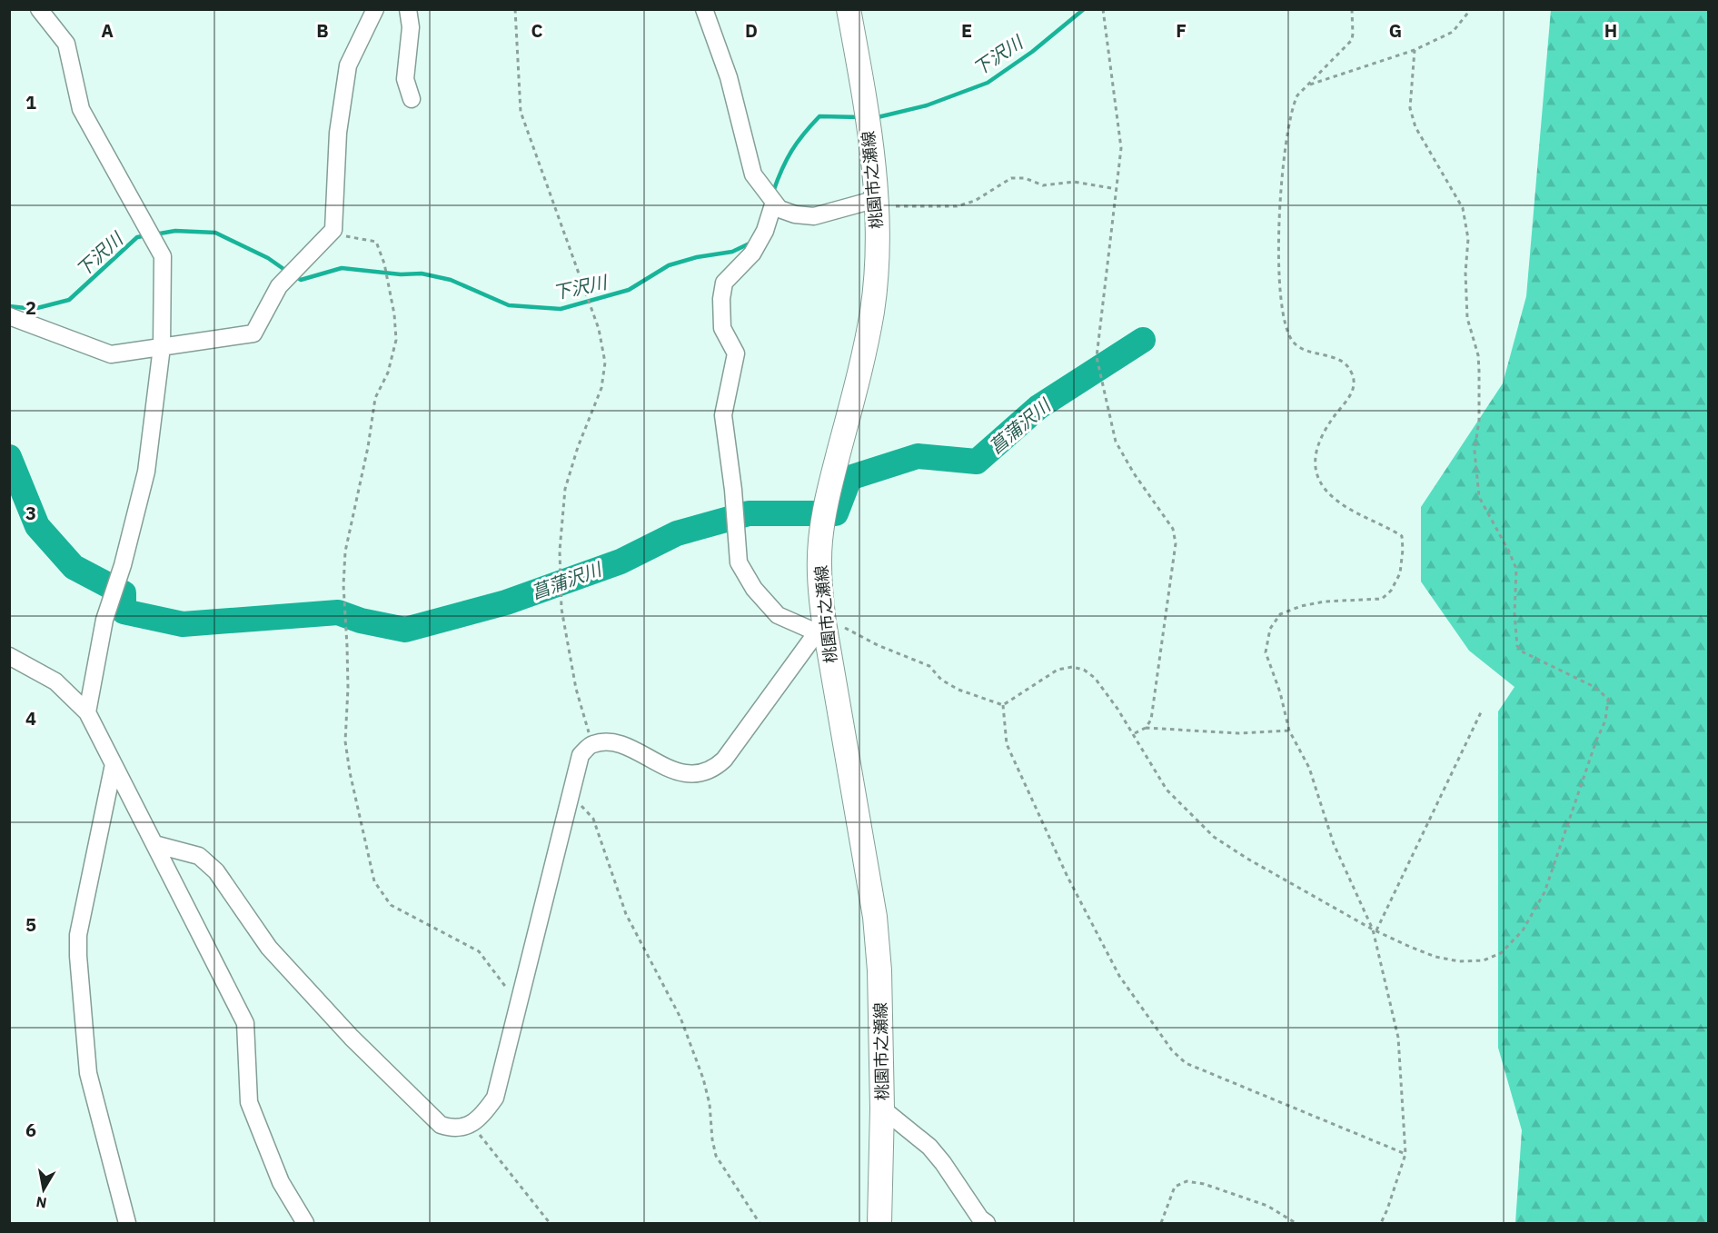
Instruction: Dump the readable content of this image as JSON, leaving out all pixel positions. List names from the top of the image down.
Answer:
{
  "streets": {
    "main road": ["桃園市之瀬線"]
  },
  "water": ["下沢川", "菖蒲沢川"],
  "north": "bottom",
  "grid": {
    "columns": [
      "A",
      "B",
      "C",
      "D",
      "E",
      "F",
      "G",
      "H"
    ],
    "rows": [
      "1",
      "2",
      "3",
      "4",
      "5",
      "6"
    ]
  }
}
